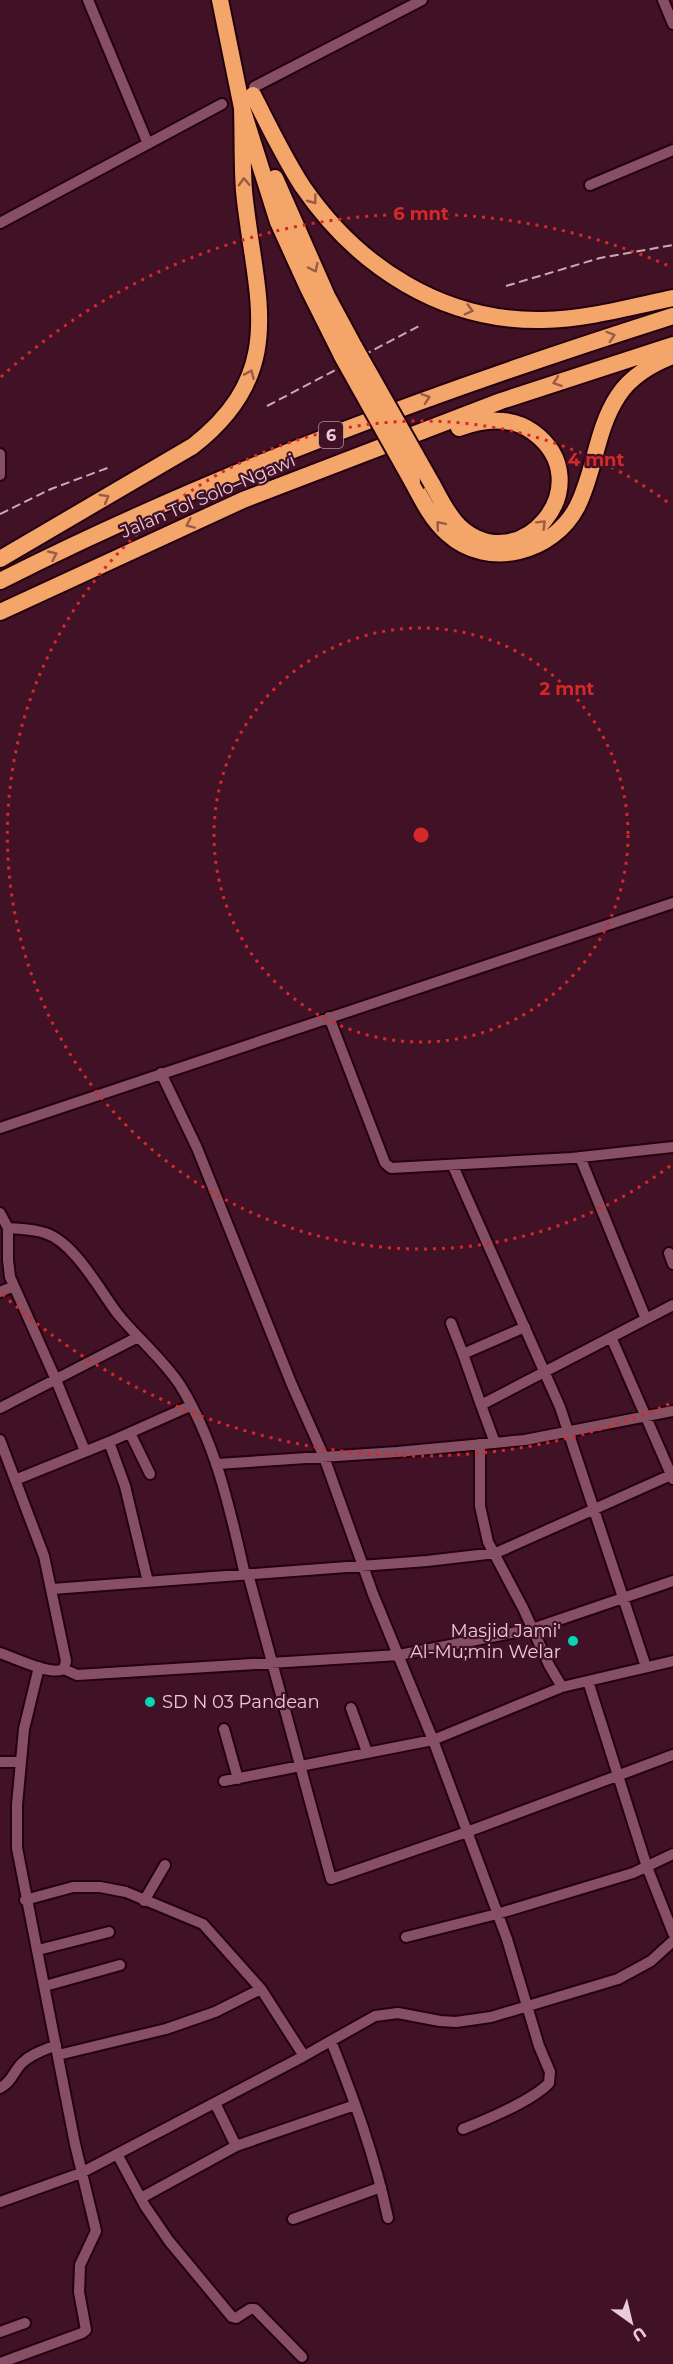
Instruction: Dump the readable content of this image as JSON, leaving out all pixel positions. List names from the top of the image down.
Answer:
{
  "streets": {
    "highway": ["6", "Jalan Tol Solo–Ngawi"]
  },
  "places": ["Masjid Jami' Al-Mu;min Welar", "SD N 03 Pandean"],
  "north": "bottom right",
  "rings": ["6 mnt", "4 mnt", "2 mnt"]
}
